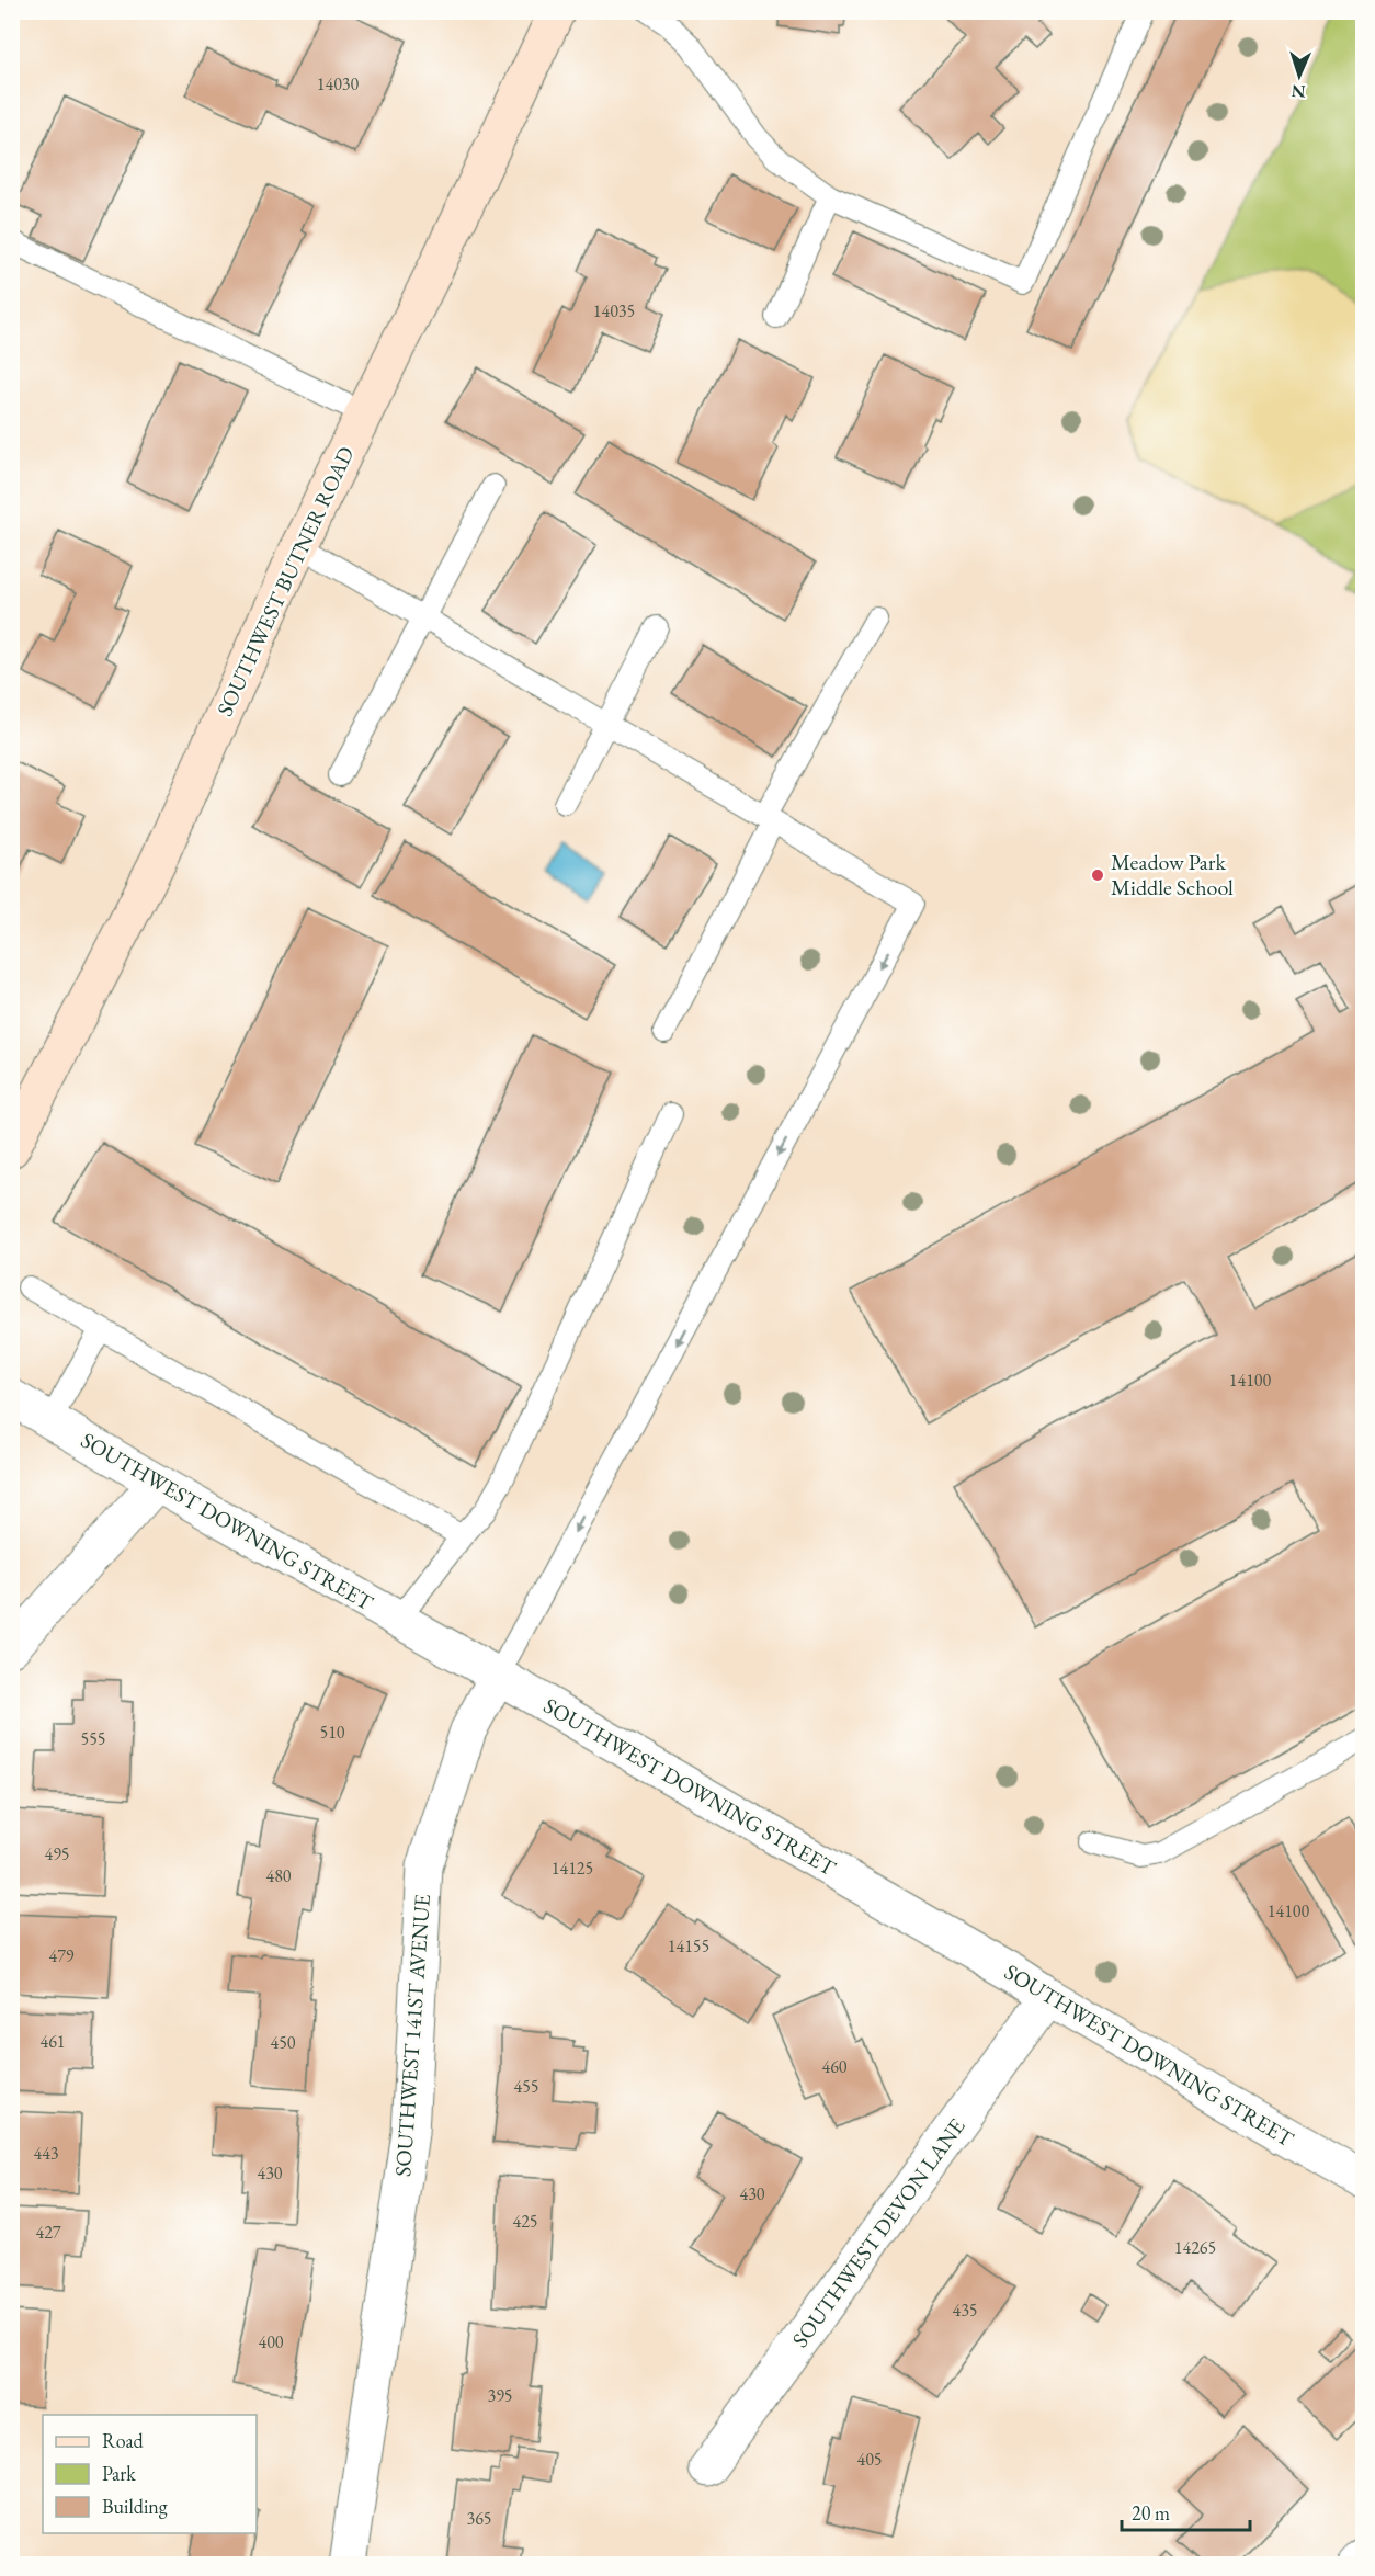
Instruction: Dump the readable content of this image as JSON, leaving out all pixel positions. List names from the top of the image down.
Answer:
{
  "streets": {
    "street": [
      "SOUTHWEST BUTNER ROAD",
      "SOUTHWEST DOWNING STREET",
      "SOUTHWEST 141ST AVENUE",
      "SOUTHWEST DEVON LANE"
    ]
  },
  "crossings": [
    ["SOUTHWEST DOWNING STREET", "SOUTHWEST 141ST AVENUE"],
    ["SOUTHWEST DOWNING STREET", "SOUTHWEST DEVON LANE"]
  ],
  "places": ["Meadow Park Middle School"],
  "house_numbers": [
    "14030",
    "14035",
    "14100",
    "510",
    "555",
    "495",
    "14125",
    "480",
    "14100",
    "14155",
    "479",
    "461",
    "450",
    "460",
    "455",
    "443",
    "430",
    "430",
    "425",
    "427",
    "14265",
    "435",
    "400",
    "395",
    "405",
    "365"
  ],
  "legend": ["Road", "Park", "Building"],
  "scale_bar": "20 m",
  "north": "bottom"
}
